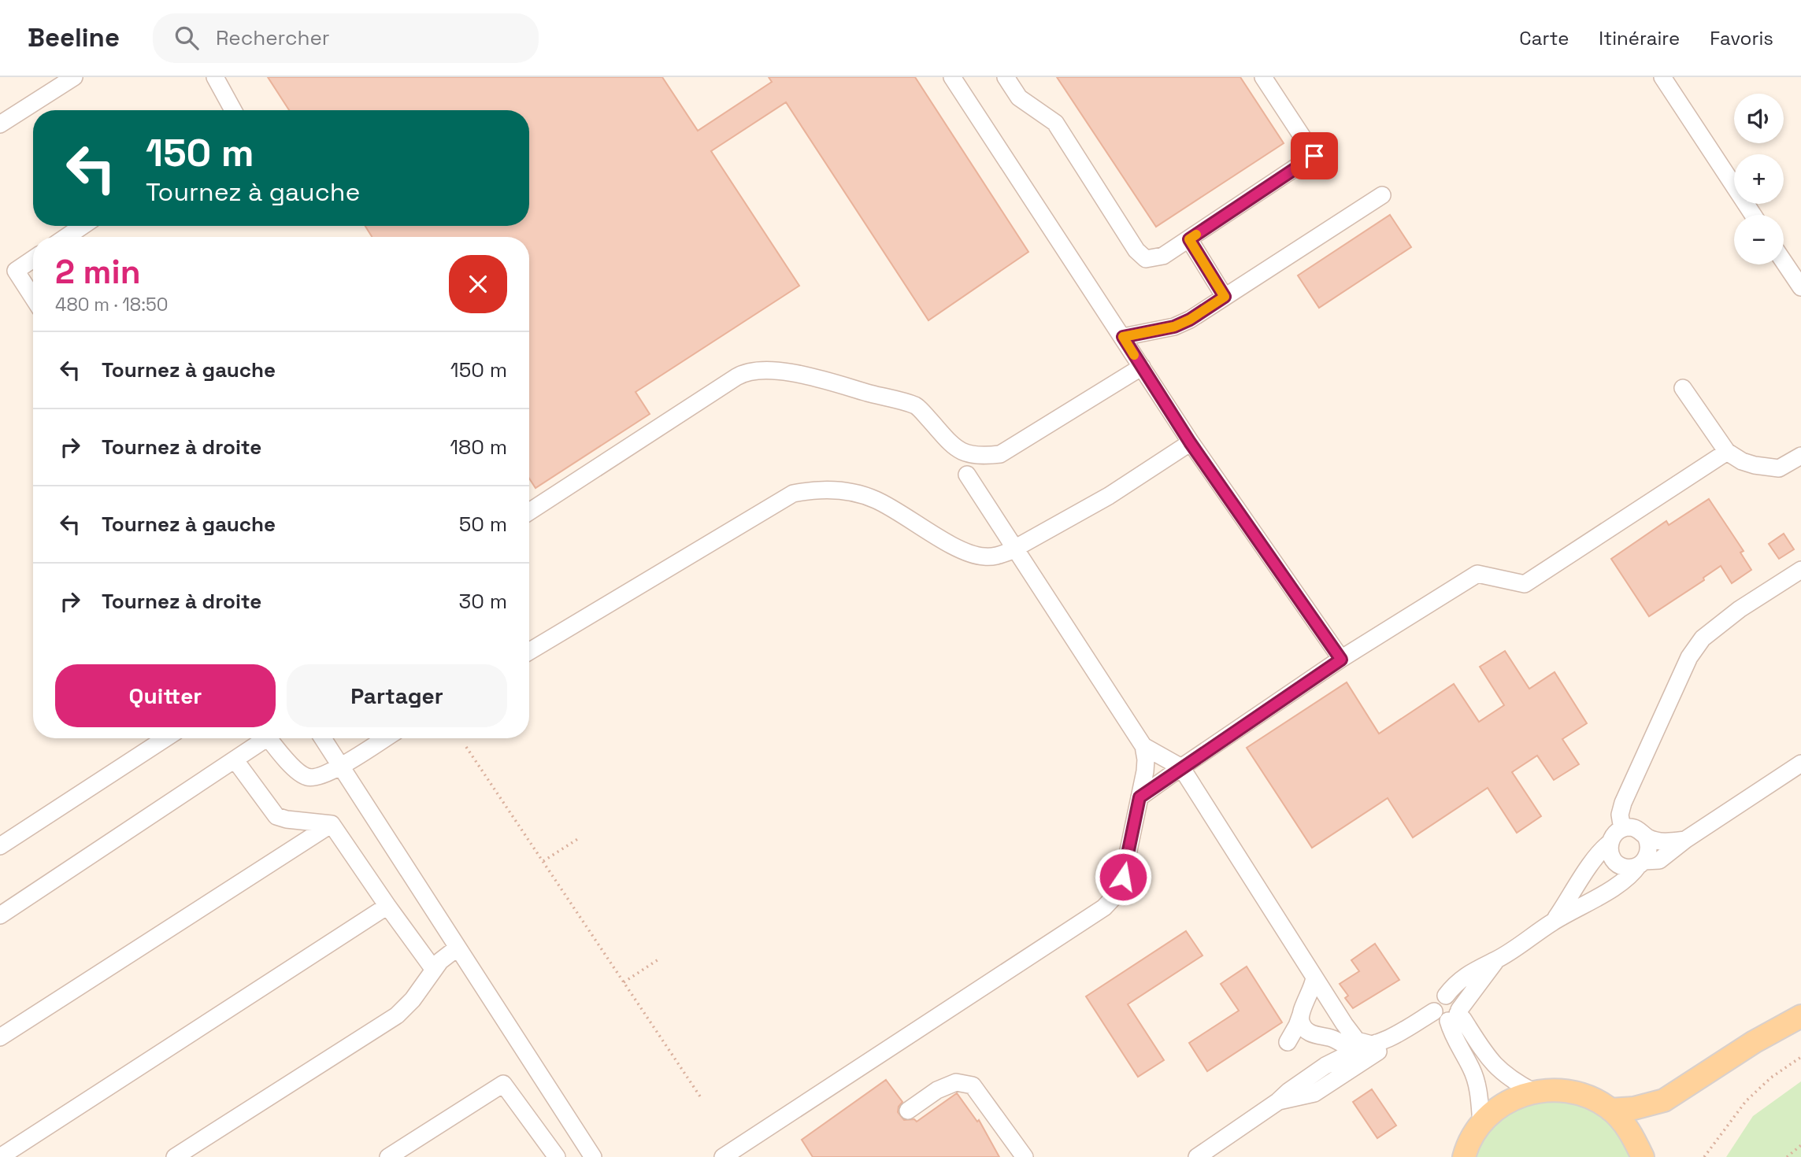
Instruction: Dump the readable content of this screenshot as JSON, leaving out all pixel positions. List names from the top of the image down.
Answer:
{
  "page": {
    "header": "Beeline",
    "search": "Rechercher",
    "nav": ["Carte", "Itinéraire", "Favoris"],
    "map_buttons": ["+", "−"],
    "turn": ["150 m", "Tournez à gauche"],
    "heading": ["2 min", "480 m · 18:50"],
    "list": [
      {
        "name": "Tournez à gauche",
        "value": "150 m"
      },
      {
        "name": "Tournez à droite",
        "value": "180 m"
      },
      {
        "name": "Tournez à gauche",
        "value": "50 m"
      },
      {
        "name": "Tournez à droite",
        "value": "30 m"
      }
    ],
    "buttons": ["Quitter", "Partager"]
  }
}
